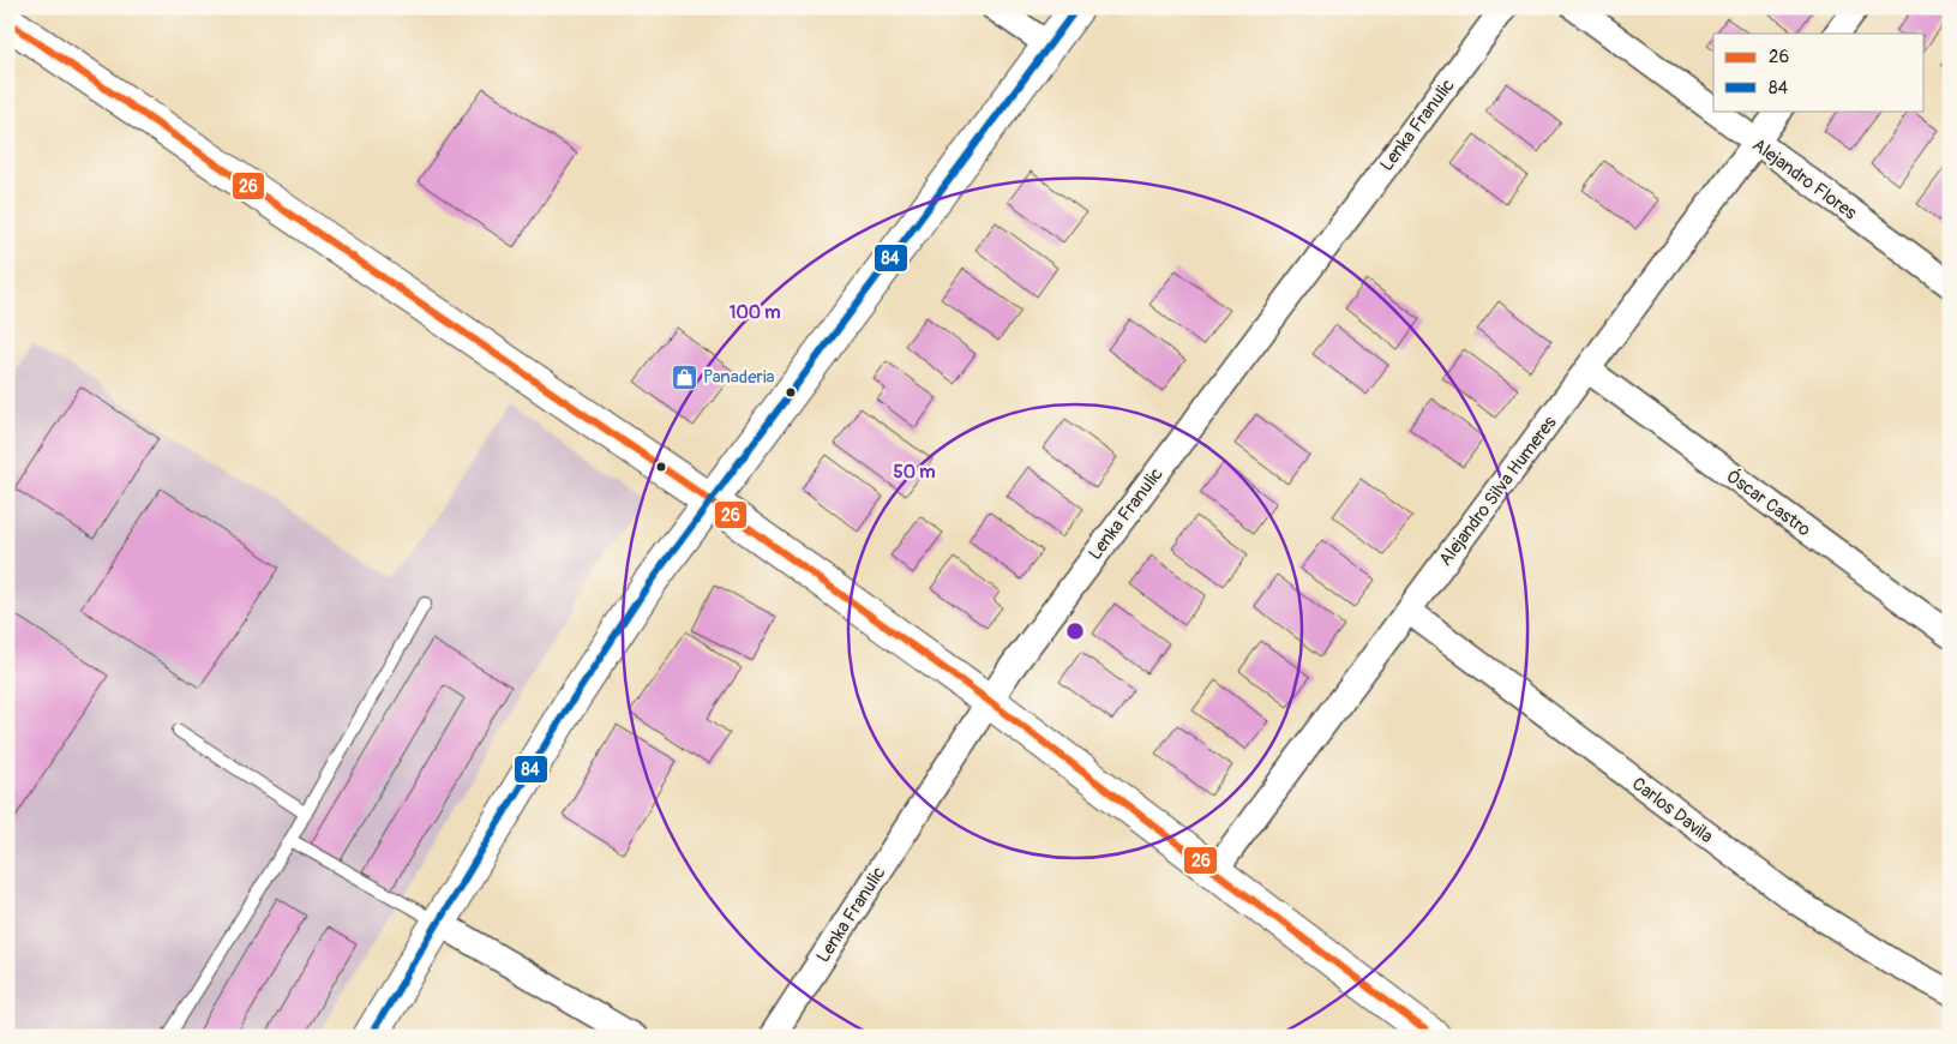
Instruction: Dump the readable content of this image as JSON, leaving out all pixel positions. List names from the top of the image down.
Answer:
{
  "streets": {
    "street": [
      "Lenka Franulic",
      "Alejandro Flores",
      "Alejandro Silva Humeres",
      "Óscar Castro",
      "Carlos Davila"
    ]
  },
  "crossings": [
    ["Alejandro Flores", "Alejandro Silva Humeres"],
    ["Alejandro Silva Humeres", "Óscar Castro"],
    ["Alejandro Silva Humeres", "Carlos Davila"]
  ],
  "places": {
    "shop": ["Panaderia"]
  },
  "lines": ["transit line 84", "transit line 26"],
  "legend": ["26", "84"],
  "rings": ["100 m", "50 m"]
}
